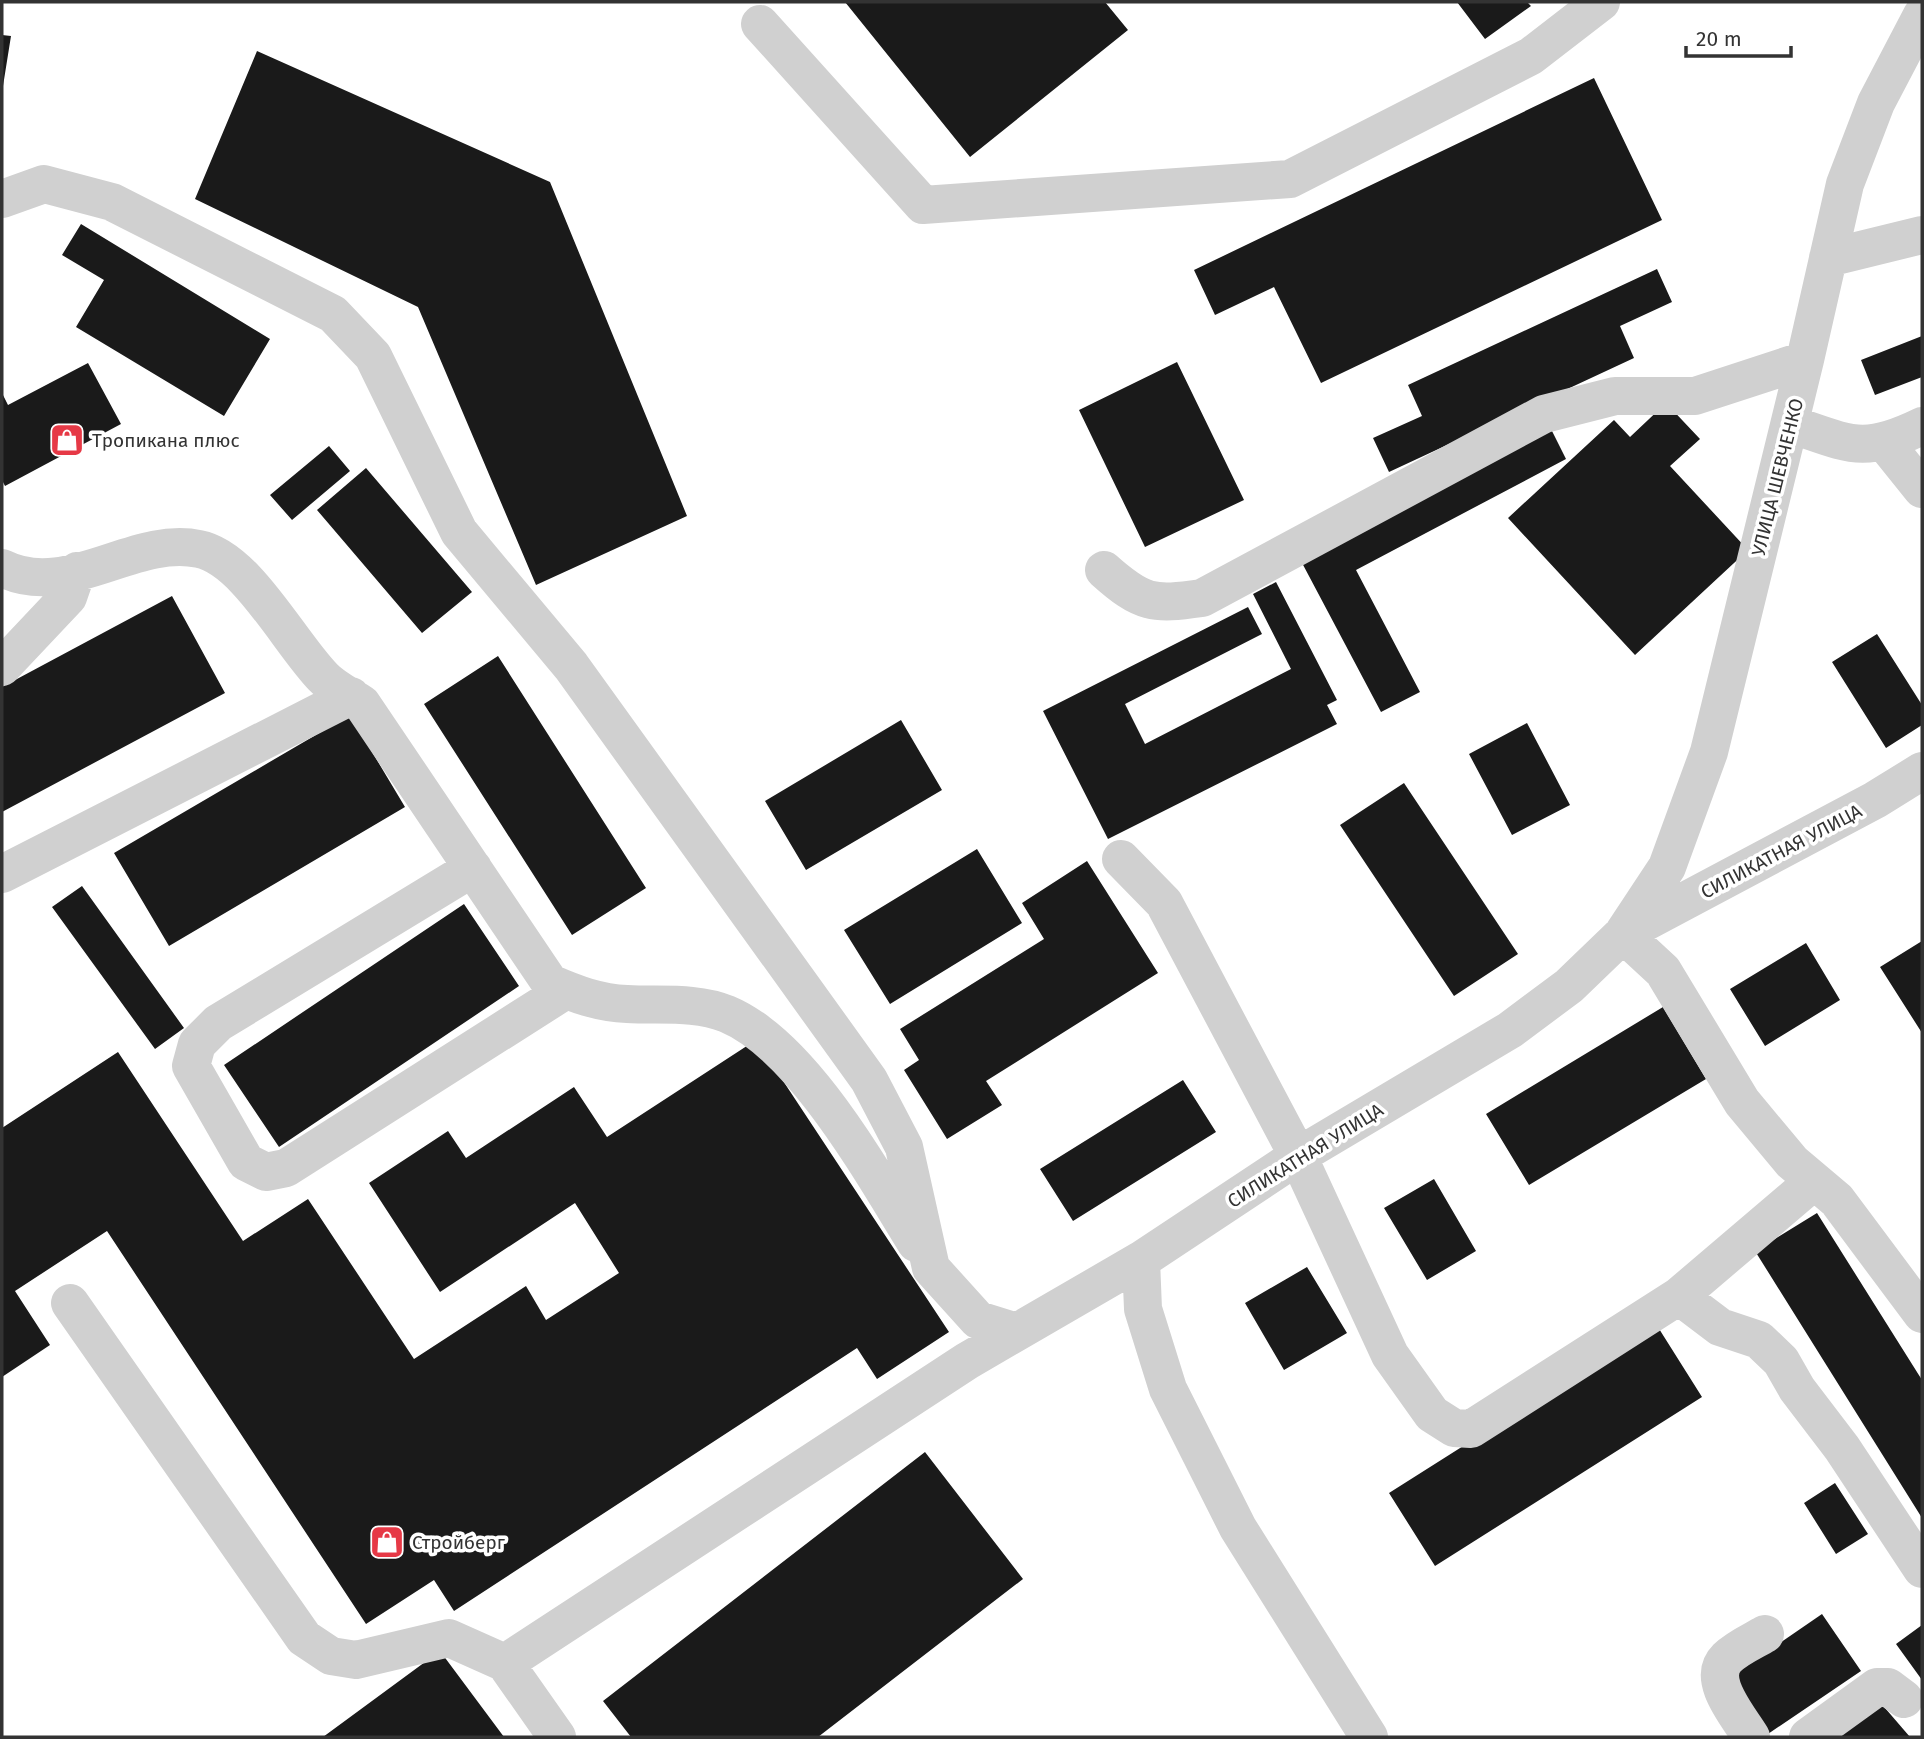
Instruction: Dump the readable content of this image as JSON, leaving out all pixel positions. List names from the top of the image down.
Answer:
{
  "streets": {
    "street": ["УЛИЦА ШЕВЧЕНКО", "СИЛИКАТНАЯ УЛИЦА"]
  },
  "crossings": [
    ["УЛИЦА ШЕВЧЕНКО", "СИЛИКАТНАЯ УЛИЦА"]
  ],
  "places": {
    "shop": ["Тропикана плюс", "Стройберг"]
  },
  "scale_bar": "20 m"
}
